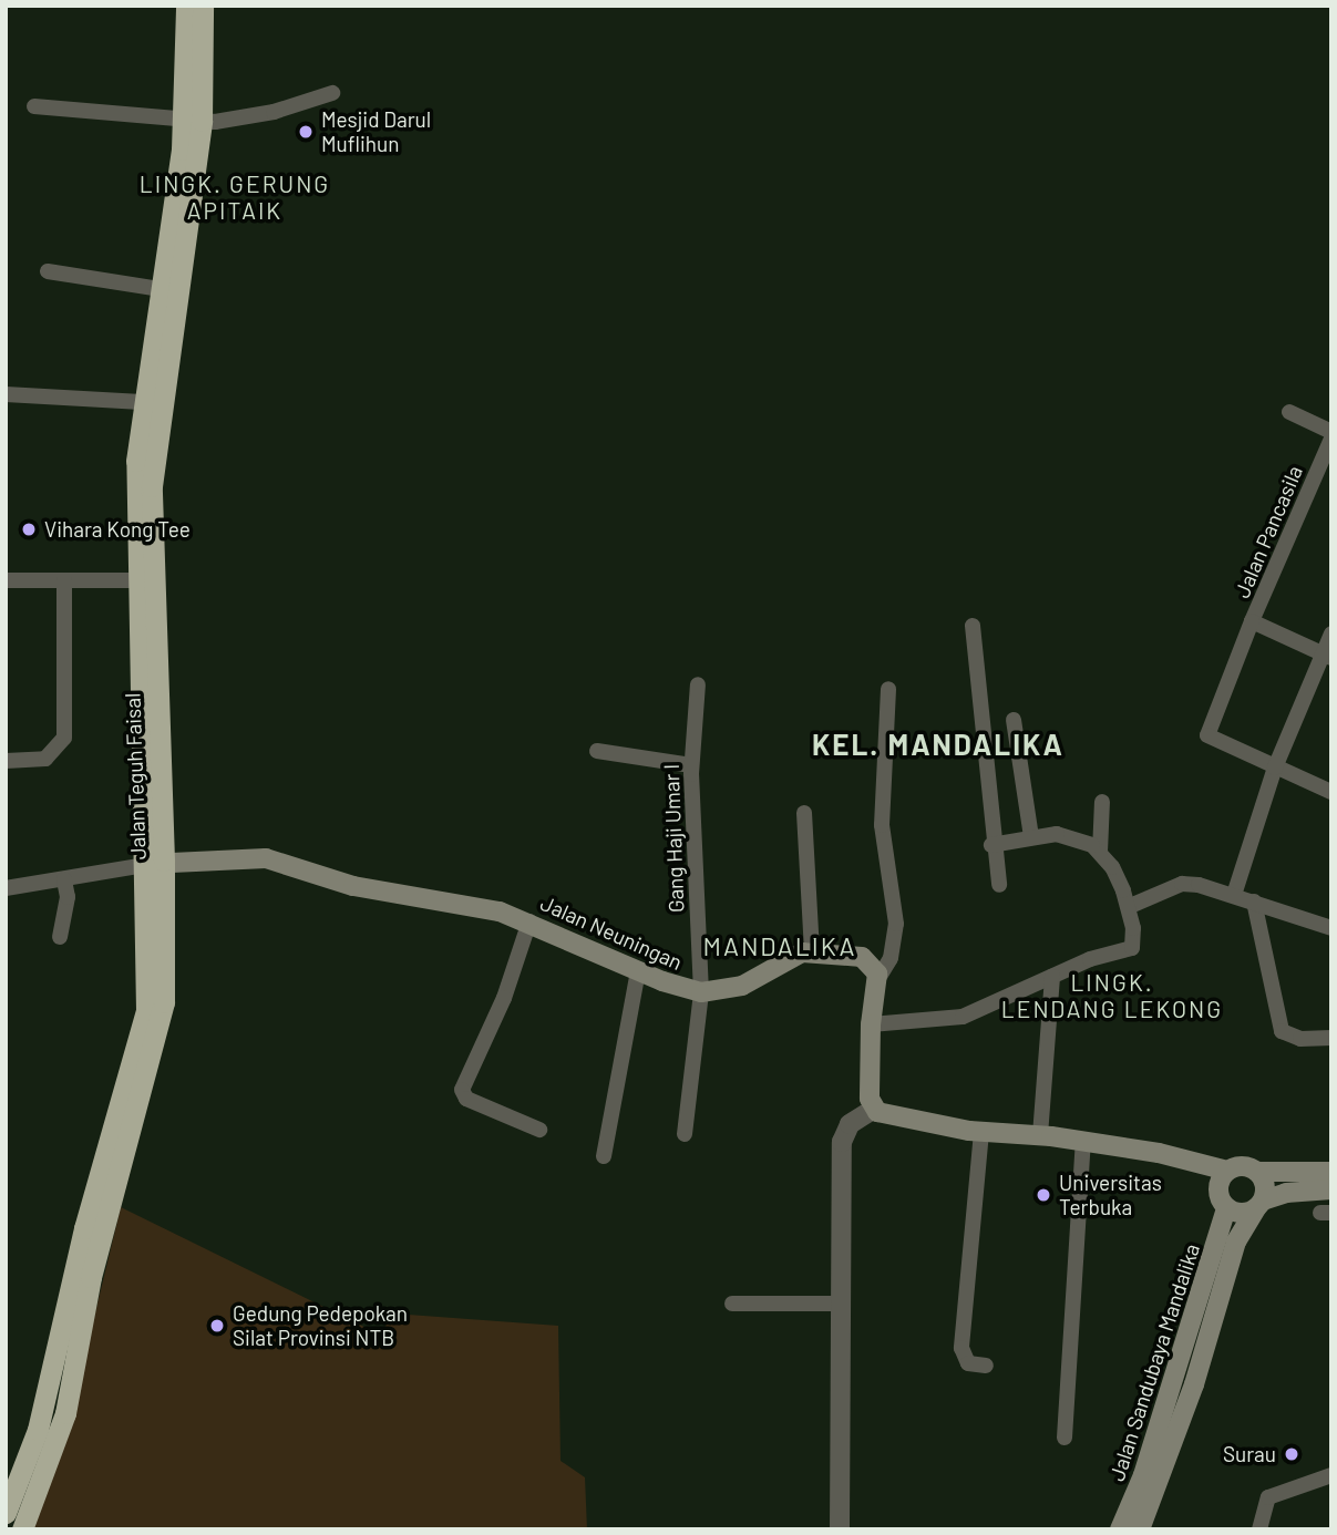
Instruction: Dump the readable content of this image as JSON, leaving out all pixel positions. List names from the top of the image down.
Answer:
{
  "streets": {
    "highway": ["Jalan Teguh Faisal"],
    "main road": ["Jalan Neuningan", "Jalan Sandubaya Mandalika"],
    "street": ["Jalan Pancasila", "Gang Haji Umar I"]
  },
  "crossings": [
    ["Jalan Teguh Faisal", "Jalan Neuningan"],
    ["Gang Haji Umar I", "Jalan Neuningan"]
  ],
  "districts": [
    "LINGK. GERUNG APITAIK",
    "KEL. MANDALIKA",
    "MANDALIKA",
    "LINGK. LENDANG LEKONG"
  ],
  "places": [
    "Mesjid Darul Muflihun",
    "Vihara Kong Tee",
    "Universitas Terbuka",
    "Gedung Pedepokan Silat Provinsi NTB",
    "Surau"
  ]
}
